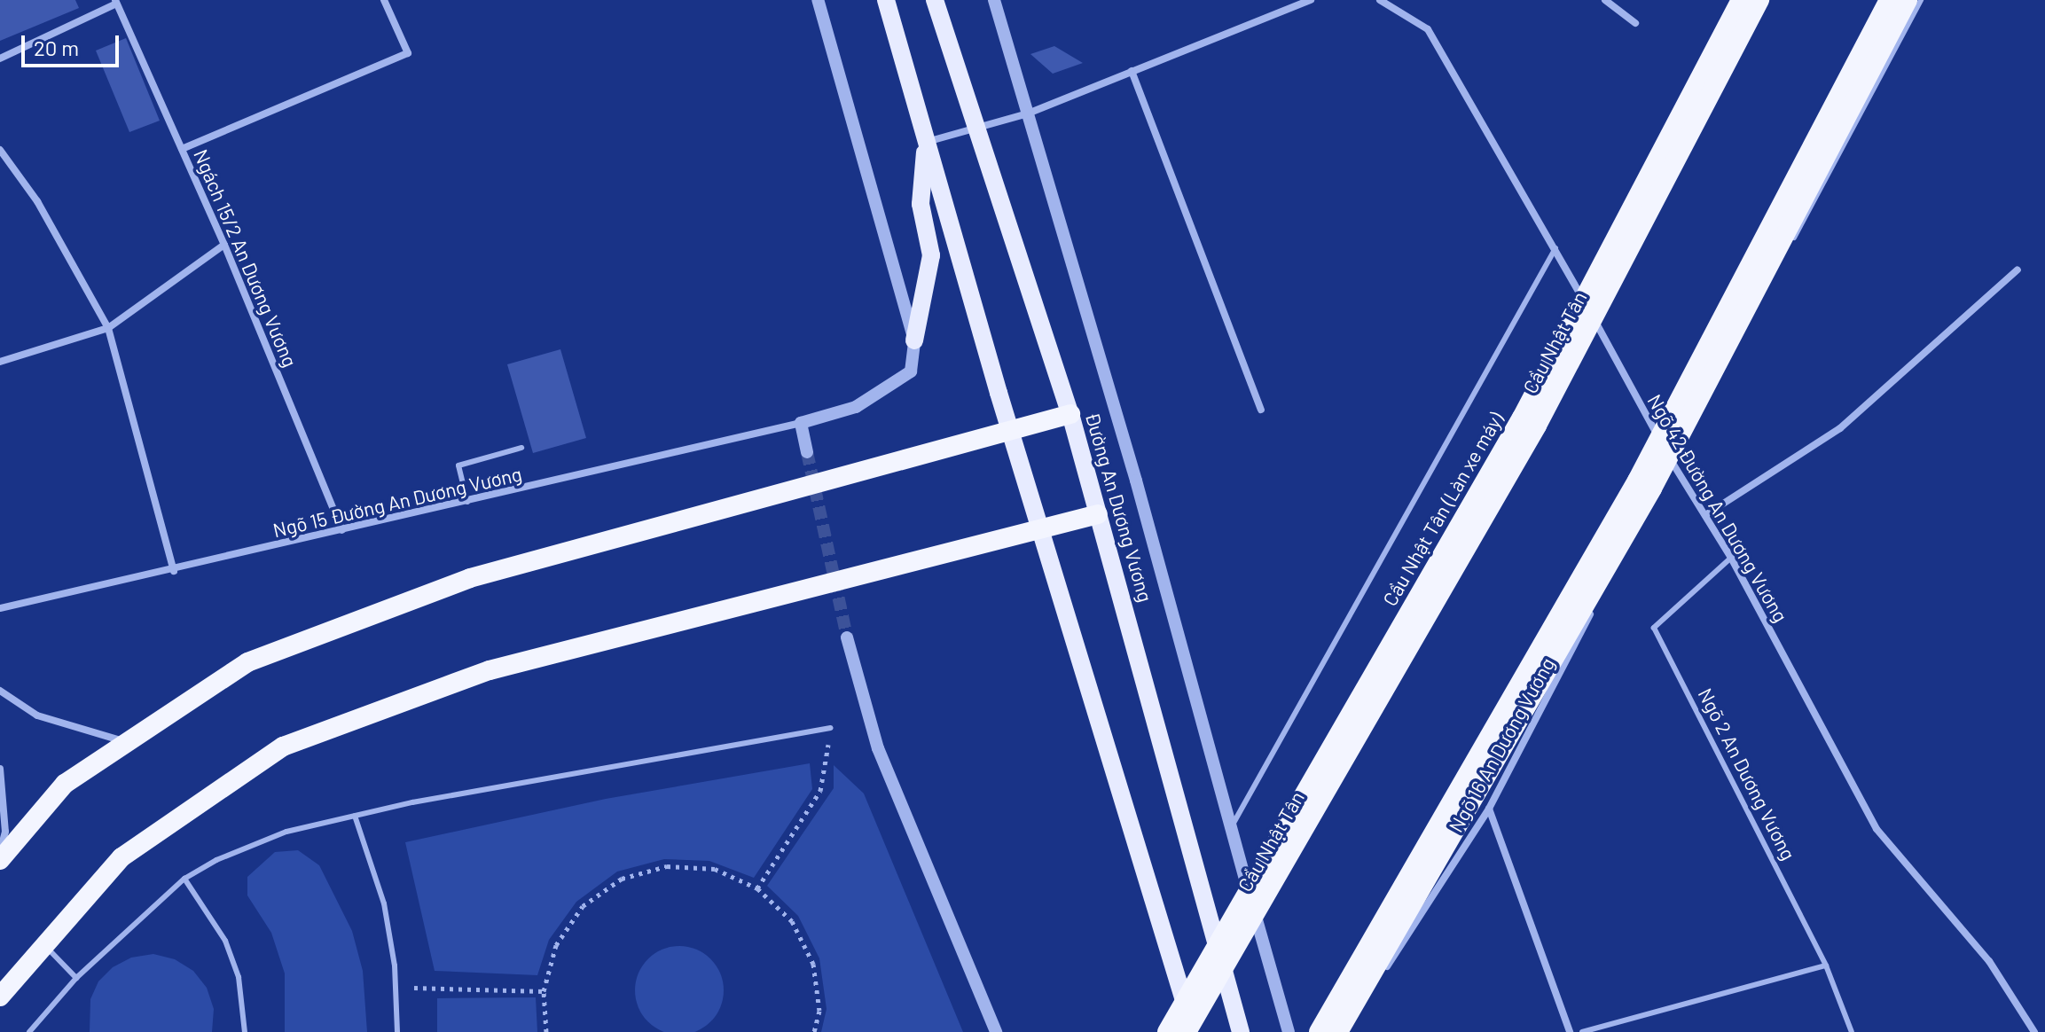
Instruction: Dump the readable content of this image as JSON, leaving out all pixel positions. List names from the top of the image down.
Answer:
{
  "streets": {
    "highway": ["Cầu Nhật Tân", "Cầu Nhật Tân (Làn xe máy)"],
    "main road": ["Đường An Dương Vương"],
    "street": [
      "Ngách 15/2 An Dương Vương",
      "Ngõ 15 Đường An Dương Vương",
      "Ngõ 42 Đường An Dương Vương",
      "Ngõ 16 An Dương Vương"
    ],
    "lane": ["Ngõ 2 An Dương Vương"]
  },
  "crossings": [
    ["Ngách 15/2 An Dương Vương", "Ngõ 15 Đường An Dương Vương"],
    ["Ngõ 42 Đường An Dương Vương", "Ngõ 16 An Dương Vương"],
    ["Ngõ 42 Đường An Dương Vương", "Ngõ 2 An Dương Vương"]
  ],
  "scale_bar": "20 m"
}
